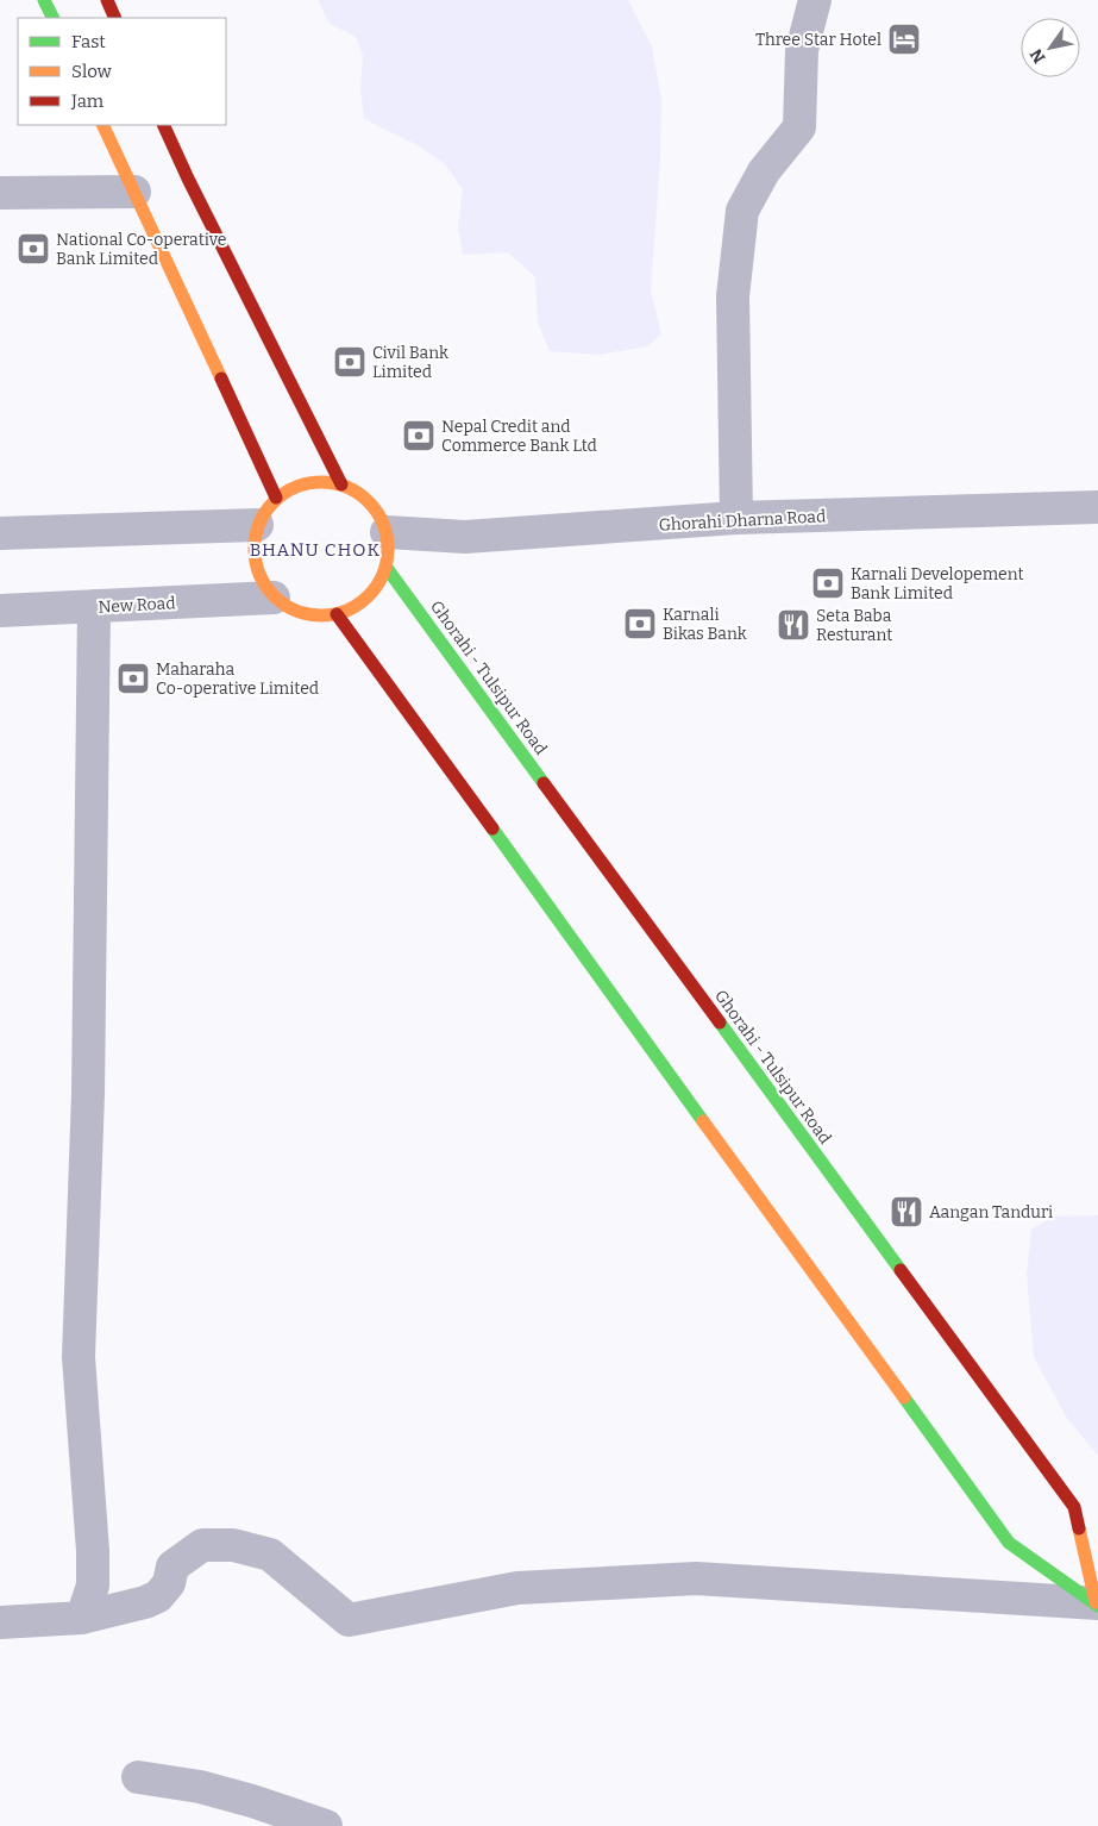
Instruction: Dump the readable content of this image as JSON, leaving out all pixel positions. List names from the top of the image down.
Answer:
{
  "streets": {
    "main road": ["Ghorahi - Tulsipur Road"],
    "street": ["Ghorahi Dharna Road", "New Road"]
  },
  "crossings": [
    ["Ghorahi Dharna Road", "New Road"],
    ["Ghorahi Dharna Road", "Ghorahi - Tulsipur Road"],
    ["New Road", "Ghorahi - Tulsipur Road"]
  ],
  "districts": ["BHANU CHOK"],
  "places": {
    "hotel": ["Three Star Hotel"],
    "bank": [
      "National Co-operative Bank Limited",
      "Civil Bank Limited",
      "Nepal Credit and Commerce Bank Ltd",
      "Karnali Developement Bank Limited",
      "Karnali Bikas Bank",
      "Maharaha Co-operative Limited"
    ],
    "restaurant": ["Seta Baba Resturant", "Aangan Tanduri"]
  },
  "legend": ["Fast", "Slow", "Jam"],
  "north": "bottom left"
}
